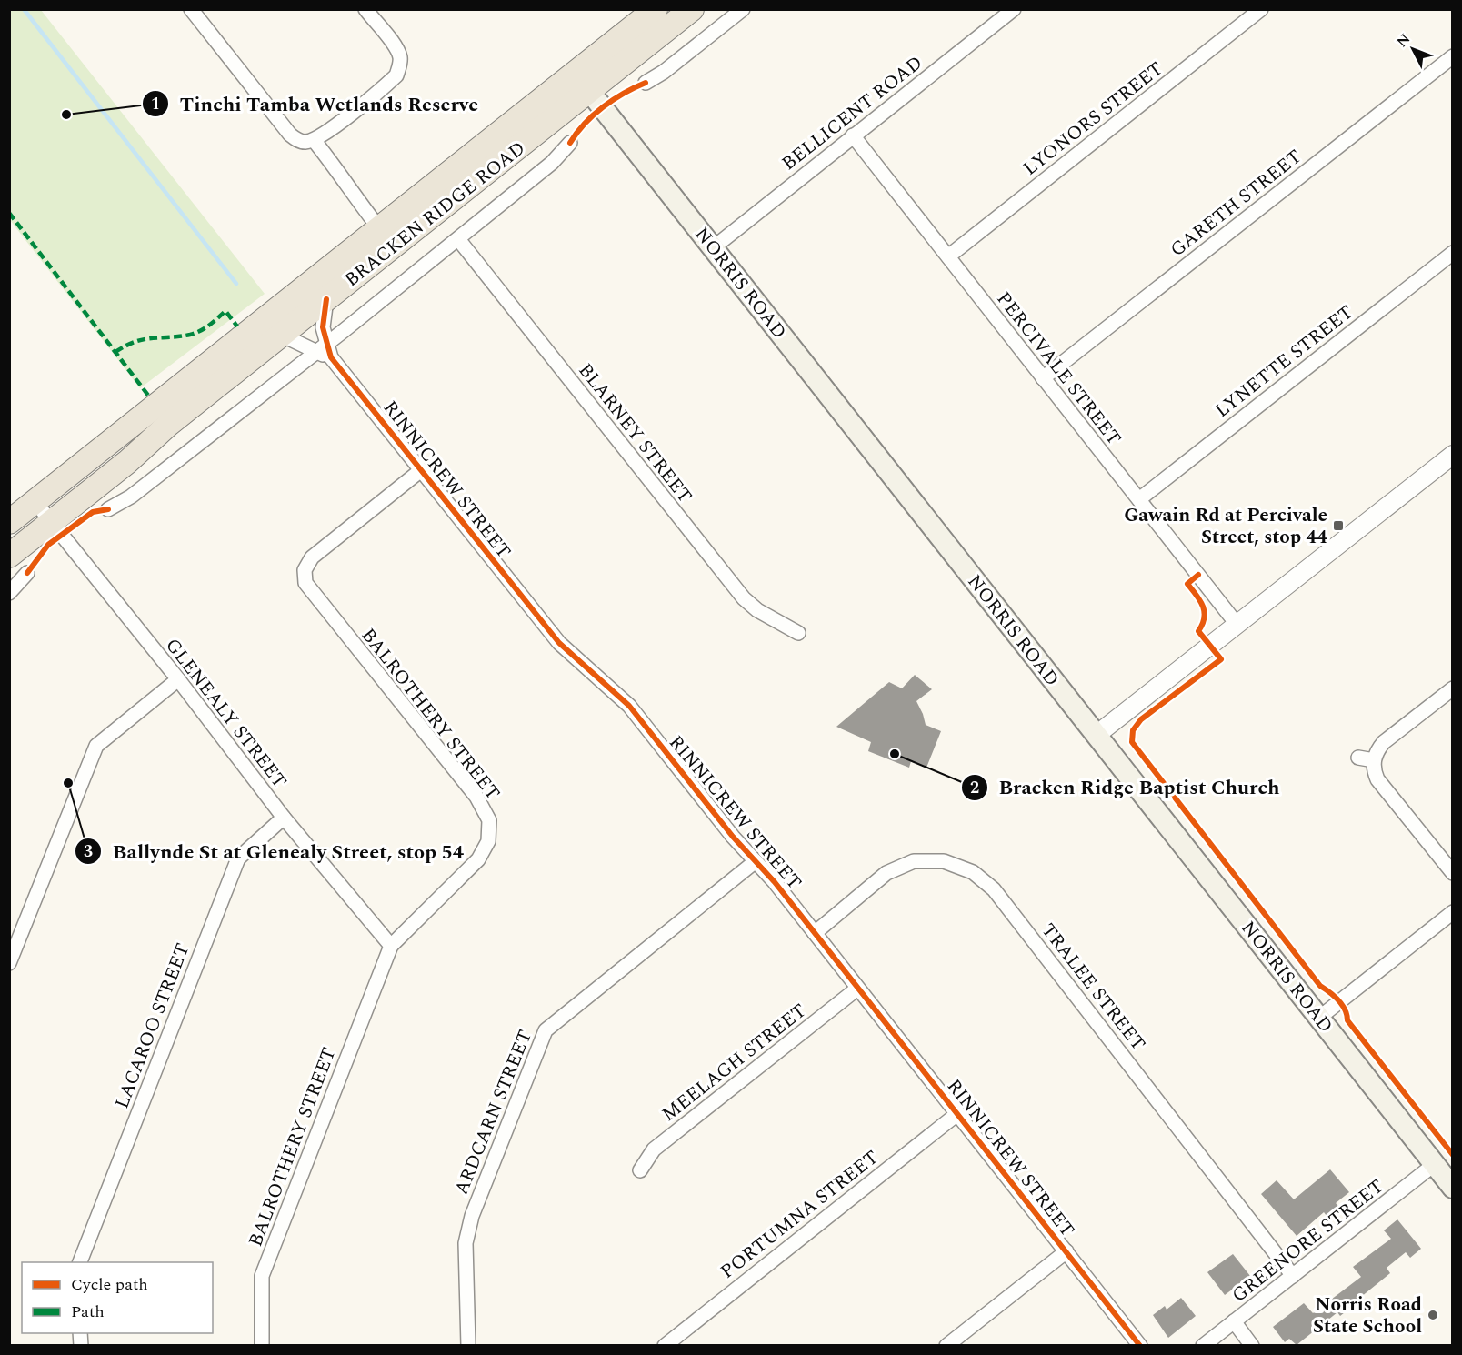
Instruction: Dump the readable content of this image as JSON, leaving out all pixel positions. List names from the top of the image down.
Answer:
{
  "streets": {
    "main road": ["BRACKEN RIDGE ROAD", "NORRIS ROAD"],
    "street": [
      "BELLICENT ROAD",
      "LYONORS STREET",
      "GARETH STREET",
      "LYNETTE STREET",
      "PERCIVALE STREET",
      "BLARNEY STREET",
      "RINNICREW STREET",
      "GLENEALY STREET",
      "BALROTHERY STREET",
      "TRALEE STREET",
      "LACAROO STREET",
      "MEELAGH STREET",
      "ARDCARN STREET",
      "PORTUMNA STREET",
      "GREENORE STREET"
    ]
  },
  "crossings": [
    ["BELLICENT ROAD", "NORRIS ROAD"],
    ["BELLICENT ROAD", "PERCIVALE STREET"],
    ["LYONORS STREET", "PERCIVALE STREET"],
    ["GARETH STREET", "PERCIVALE STREET"],
    ["BRACKEN RIDGE ROAD", "NORRIS ROAD"],
    ["BRACKEN RIDGE ROAD", "BLARNEY STREET"],
    ["BRACKEN RIDGE ROAD", "RINNICREW STREET"],
    ["BRACKEN RIDGE ROAD", "GLENEALY STREET"],
    ["NORRIS ROAD", "GREENORE STREET"],
    ["LYNETTE STREET", "PERCIVALE STREET"],
    ["RINNICREW STREET", "BALROTHERY STREET"],
    ["RINNICREW STREET", "TRALEE STREET"],
    ["RINNICREW STREET", "MEELAGH STREET"],
    ["RINNICREW STREET", "ARDCARN STREET"],
    ["RINNICREW STREET", "PORTUMNA STREET"],
    ["GLENEALY STREET", "BALROTHERY STREET"],
    ["GLENEALY STREET", "LACAROO STREET"],
    ["TRALEE STREET", "GREENORE STREET"]
  ],
  "places": {
    "other": [
      "Tinchi Tamba Wetlands Reserve",
      "Bracken Ridge Baptist Church",
      "Ballynde St at Glenealy Street, stop 54",
      "Norris Road State School"
    ],
    "transit": ["Gawain Rd at Percivale Street, stop 44"]
  },
  "legend": ["Cycle path", "Path"],
  "north": "top left"
}
